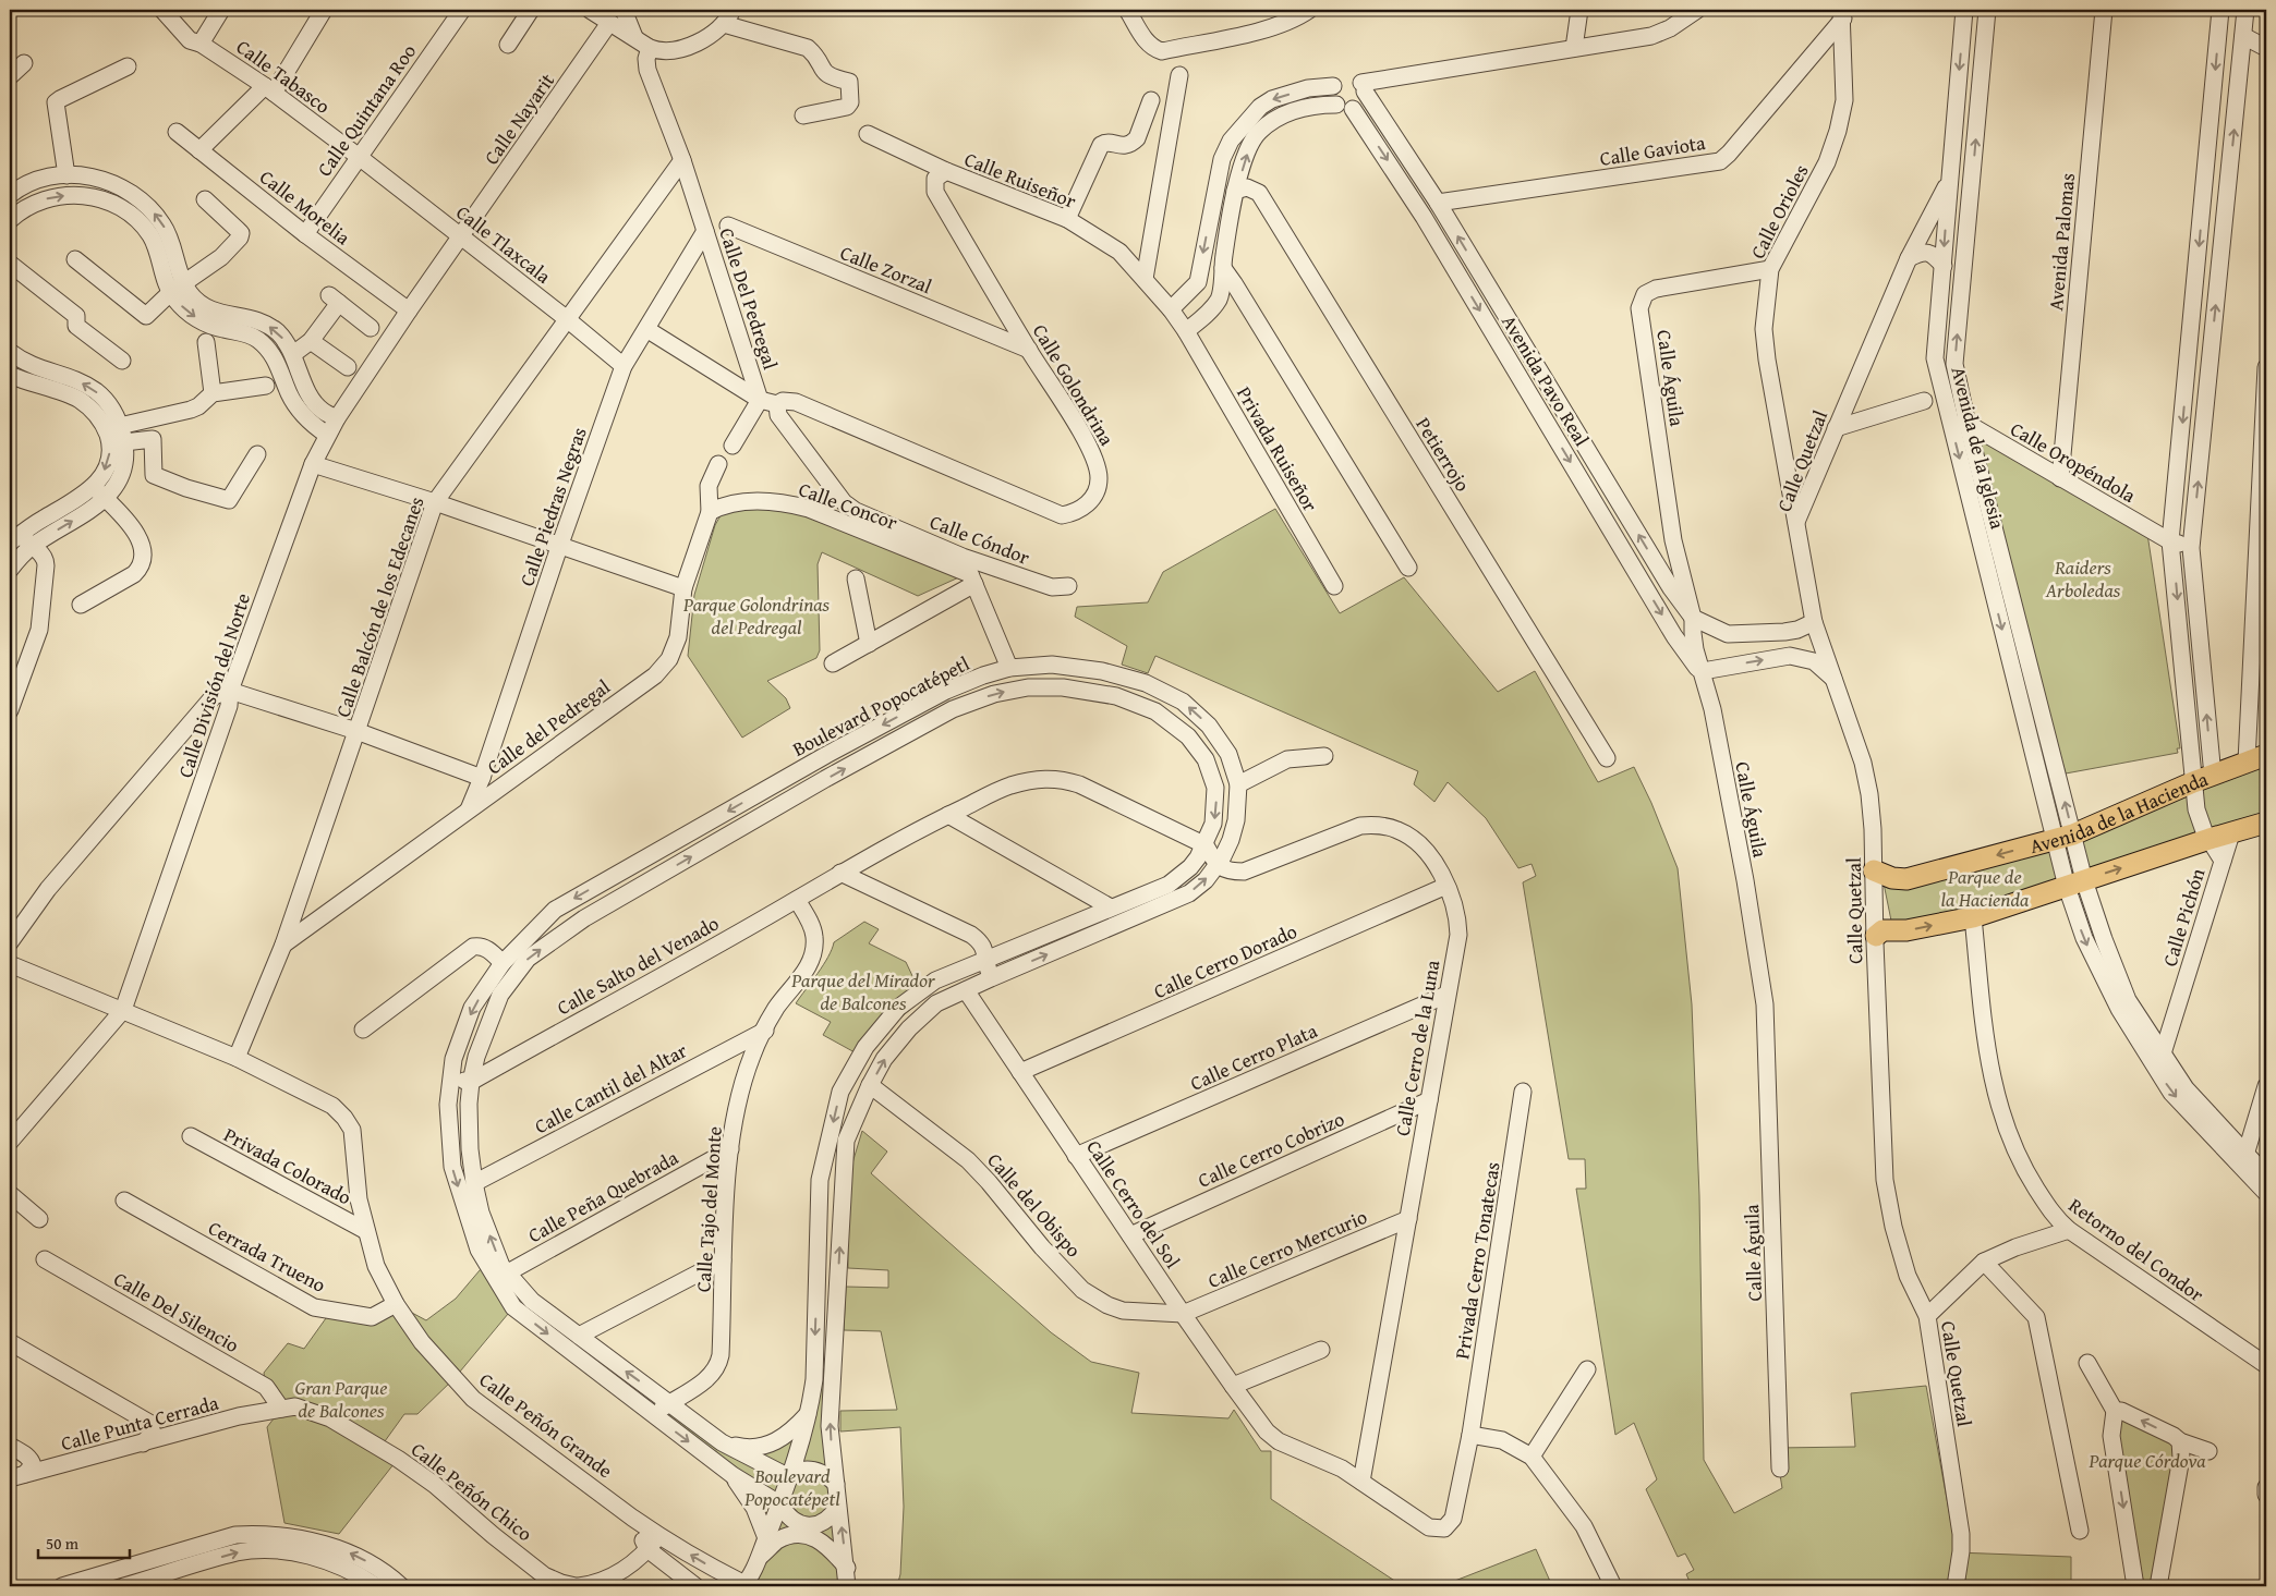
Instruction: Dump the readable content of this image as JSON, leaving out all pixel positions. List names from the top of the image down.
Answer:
{
  "streets": {
    "main road": ["Avenida de la Hacienda"],
    "street": [
      "Calle Tabasco",
      "Calle Quintana Roo",
      "Calle Nayarit",
      "Calle Gaviota",
      "Calle Ruiseñor",
      "Calle Morelia",
      "Calle Orioles",
      "Avenida Palomas",
      "Calle Tlaxcala",
      "Calle Zorzal",
      "Calle Del Pedregal",
      "Calle Águila",
      "Avenida Pavo Real",
      "Calle Golondrina",
      "Avenida de la Iglesia",
      "Privada Ruiseñor",
      "Petierrojo",
      "Calle Quetzal",
      "Calle Oropéndola",
      "Calle Concor",
      "Calle Piedras Negras",
      "Calle Cóndor",
      "Calle Balcón de los Edecanes",
      "Calle División del Norte",
      "Boulevard Popocatépetl",
      "Calle del Pedregal",
      "Calle Pichón",
      "Calle Cerro Dorado",
      "Calle Salto del Venado",
      "Calle Cerro de la Luna",
      "Calle Cerro Plata",
      "Calle Cantil del Altar",
      "Calle Cerro Cobrizo",
      "Privada Colorado",
      "Calle Peña Quebrada",
      "Calle Cerro del Sol",
      "Calle del Obispo",
      "Calle Tajo del Monte",
      "Calle Cerro Mercurio",
      "Retorno del Condor",
      "Cerrada Trueno",
      "Privada Cerro Tonatecas",
      "Calle Del Silencio",
      "Calle Punta Cerrada",
      "Calle Peñón Grande",
      "Calle Peñón Chico"
    ]
  },
  "crossings": [
    ["Calle Tabasco", "Calle Quintana Roo"],
    ["Calle Tabasco", "Calle Tlaxcala"],
    ["Calle Quintana Roo", "Calle Morelia"],
    ["Calle Quintana Roo", "Calle Tlaxcala"],
    ["Calle Nayarit", "Calle Tlaxcala"],
    ["Calle Nayarit", "Calle División del Norte"],
    ["Calle Gaviota", "Calle Orioles"],
    ["Calle Gaviota", "Avenida Pavo Real"],
    ["Calle Ruiseñor", "Calle Golondrina"],
    ["Calle Ruiseñor", "Privada Ruiseñor"],
    ["Calle Morelia", "Calle División del Norte"],
    ["Calle Orioles", "Calle Águila"],
    ["Calle Orioles", "Calle Quetzal"],
    ["Avenida Palomas", "Calle Oropéndola"],
    ["Calle Tlaxcala", "Calle Piedras Negras"],
    ["Calle Tlaxcala", "Calle Balcón de los Edecanes"],
    ["Calle Tlaxcala", "Calle División del Norte"],
    ["Calle Zorzal", "Calle Golondrina"],
    ["Calle Del Pedregal", "Calle Golondrina"],
    ["Calle Del Pedregal", "Calle Piedras Negras"],
    ["Calle Del Pedregal", "Calle Balcón de los Edecanes"],
    ["Calle Águila", "Avenida Pavo Real"],
    ["Calle Golondrina", "Calle Piedras Negras"],
    ["Calle Golondrina", "Calle Cóndor"],
    ["Avenida de la Iglesia", "Calle Quetzal"],
    ["Avenida de la Iglesia", "Calle Oropéndola"],
    ["Avenida de la Iglesia", "Avenida de la Hacienda"],
    ["Calle Quetzal", "Avenida de la Hacienda"],
    ["Calle Concor", "Calle del Pedregal"],
    ["Calle Piedras Negras", "Calle del Pedregal"],
    ["Calle Balcón de los Edecanes", "Calle del Pedregal"],
    ["Calle Balcón de los Edecanes", "Calle Peñón Grande"],
    ["Calle División del Norte", "Calle Peñón Grande"],
    ["Boulevard Popocatépetl", "Calle Salto del Venado"],
    ["Boulevard Popocatépetl", "Calle Cerro de la Luna"],
    ["Boulevard Popocatépetl", "Calle Cantil del Altar"],
    ["Boulevard Popocatépetl", "Calle Peña Quebrada"],
    ["Boulevard Popocatépetl", "Calle Cerro del Sol"],
    ["Boulevard Popocatépetl", "Calle del Obispo"],
    ["Boulevard Popocatépetl", "Calle Tajo del Monte"],
    ["Boulevard Popocatépetl", "Calle Peñón Grande"],
    ["Calle Cerro Dorado", "Calle Cerro de la Luna"],
    ["Calle Cerro Dorado", "Calle Cerro del Sol"],
    ["Calle Salto del Venado", "Calle Tajo del Monte"],
    ["Calle Cerro de la Luna", "Calle Cerro Plata"],
    ["Calle Cerro de la Luna", "Calle Cerro Cobrizo"],
    ["Calle Cerro de la Luna", "Calle Cerro del Sol"],
    ["Calle Cerro de la Luna", "Calle Cerro Mercurio"],
    ["Calle Cerro de la Luna", "Privada Cerro Tonatecas"],
    ["Calle Cerro Plata", "Calle Cerro del Sol"],
    ["Calle Cantil del Altar", "Calle Tajo del Monte"],
    ["Calle Cerro Cobrizo", "Calle Cerro del Sol"],
    ["Privada Colorado", "Calle Peñón Grande"],
    ["Calle Peña Quebrada", "Calle Tajo del Monte"],
    ["Calle Cerro del Sol", "Calle del Obispo"],
    ["Calle Cerro del Sol", "Calle Cerro Mercurio"],
    ["Calle Cerro del Sol", "Privada Cerro Tonatecas"],
    ["Calle del Obispo", "Calle Cerro Mercurio"],
    ["Cerrada Trueno", "Calle Peñón Grande"],
    ["Calle Del Silencio", "Calle Punta Cerrada"],
    ["Calle Del Silencio", "Calle Peñón Chico"],
    ["Calle Punta Cerrada", "Calle Peñón Chico"],
    ["Calle Peñón Grande", "Calle Peñón Chico"]
  ],
  "parks": [
    "Raiders Arboledas",
    "Parque Golondrinas del Pedregal",
    "Parque de la Hacienda",
    "Parque del Mirador de Balcones",
    "Gran Parque de Balcones",
    "Parque Córdova",
    "Boulevard Popocatépetl"
  ],
  "scale_bar": "50 m"
}
